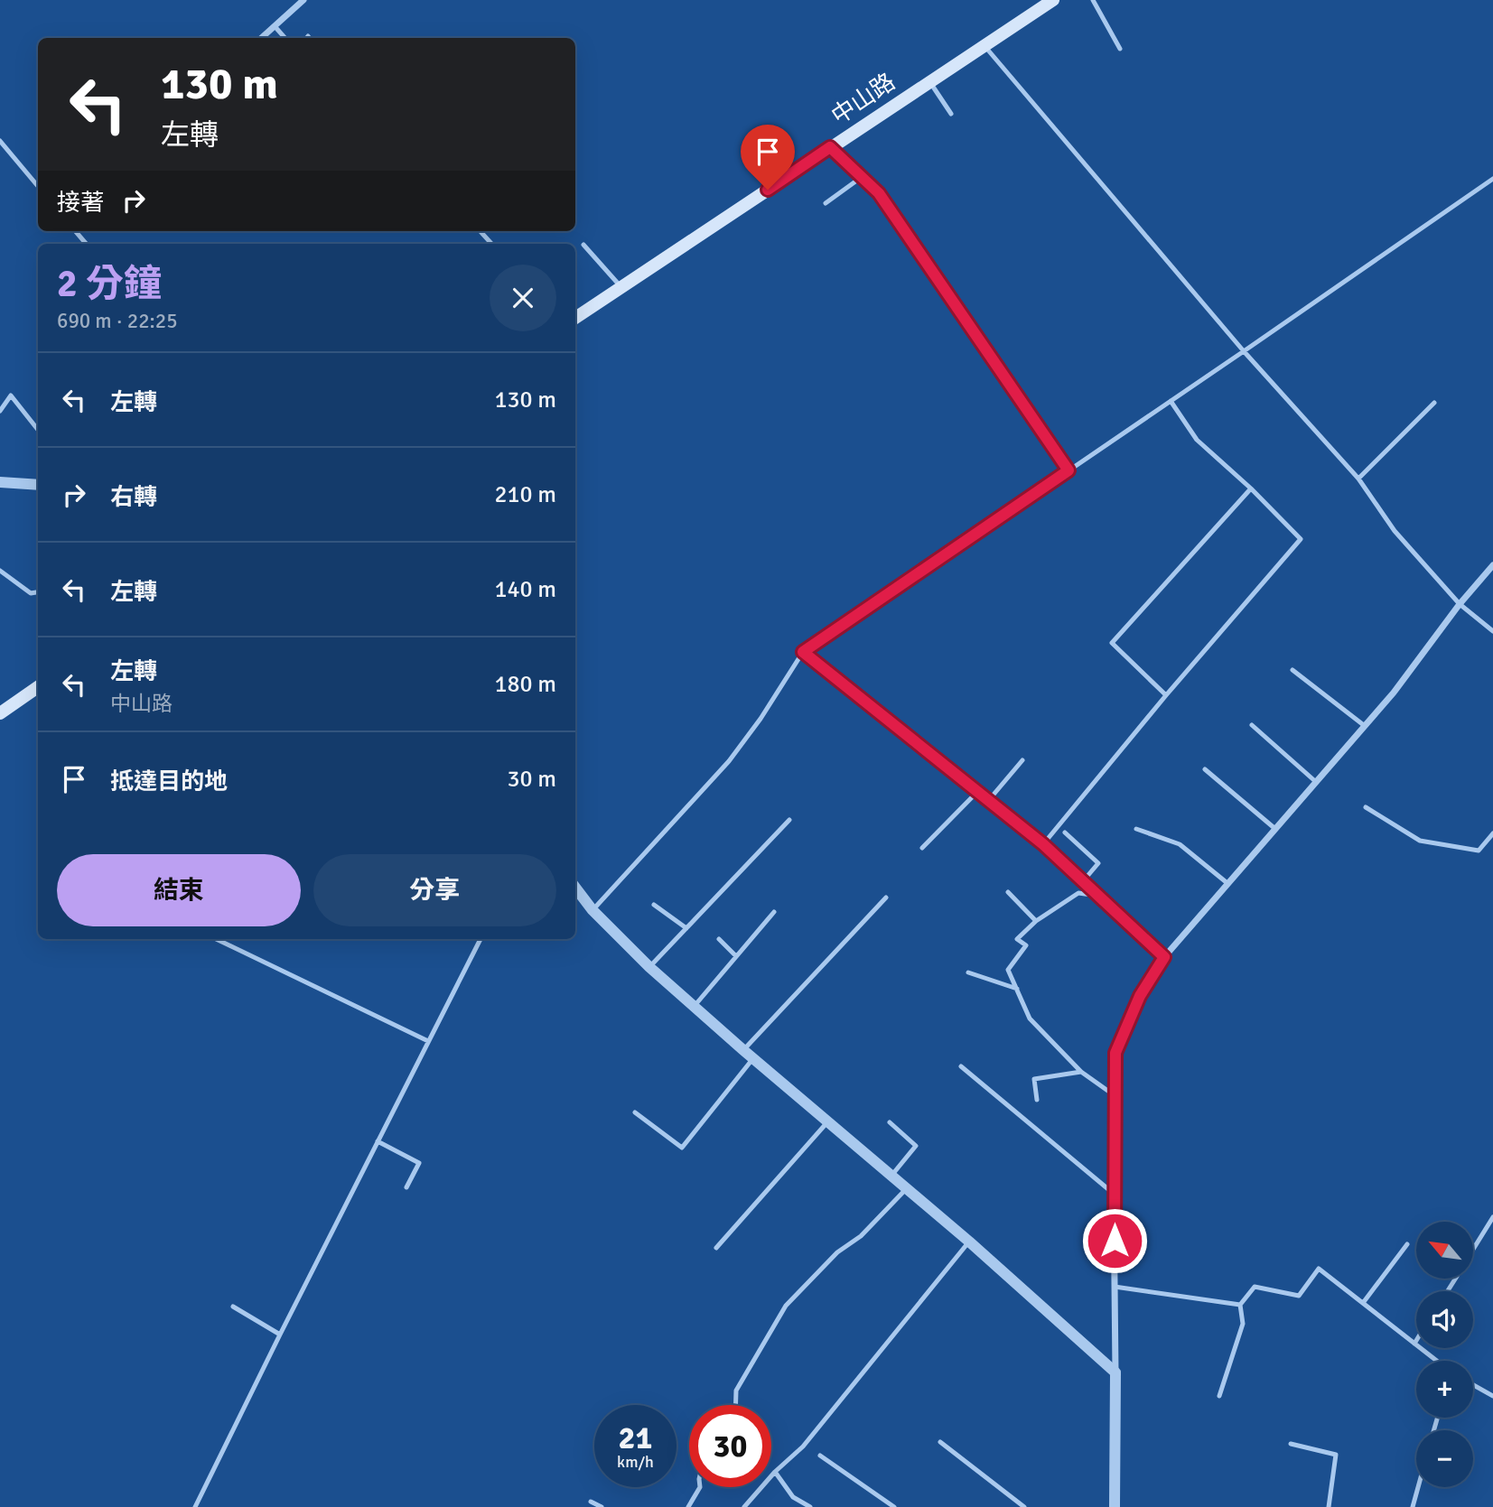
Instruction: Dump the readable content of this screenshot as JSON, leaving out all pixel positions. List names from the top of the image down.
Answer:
{
  "streets": {
    "main road": ["中山路"]
  },
  "north": "top left",
  "page": {
    "turn": ["130 m", "左轉"],
    "then": "接著",
    "heading": ["2 分鐘", "690 m · 22:25"],
    "list": [
      {
        "name": "左轉",
        "value": "130 m"
      },
      {
        "name": "右轉",
        "value": "210 m"
      },
      {
        "name": "左轉",
        "value": "140 m"
      },
      {
        "name": "左轉",
        "note": "中山路",
        "value": "180 m"
      },
      {
        "name": "抵達目的地",
        "value": "30 m"
      }
    ],
    "buttons": ["結束", "分享"],
    "map_buttons": ["+", "−"],
    "speed": "21 km/h",
    "limit": "30"
  }
}
